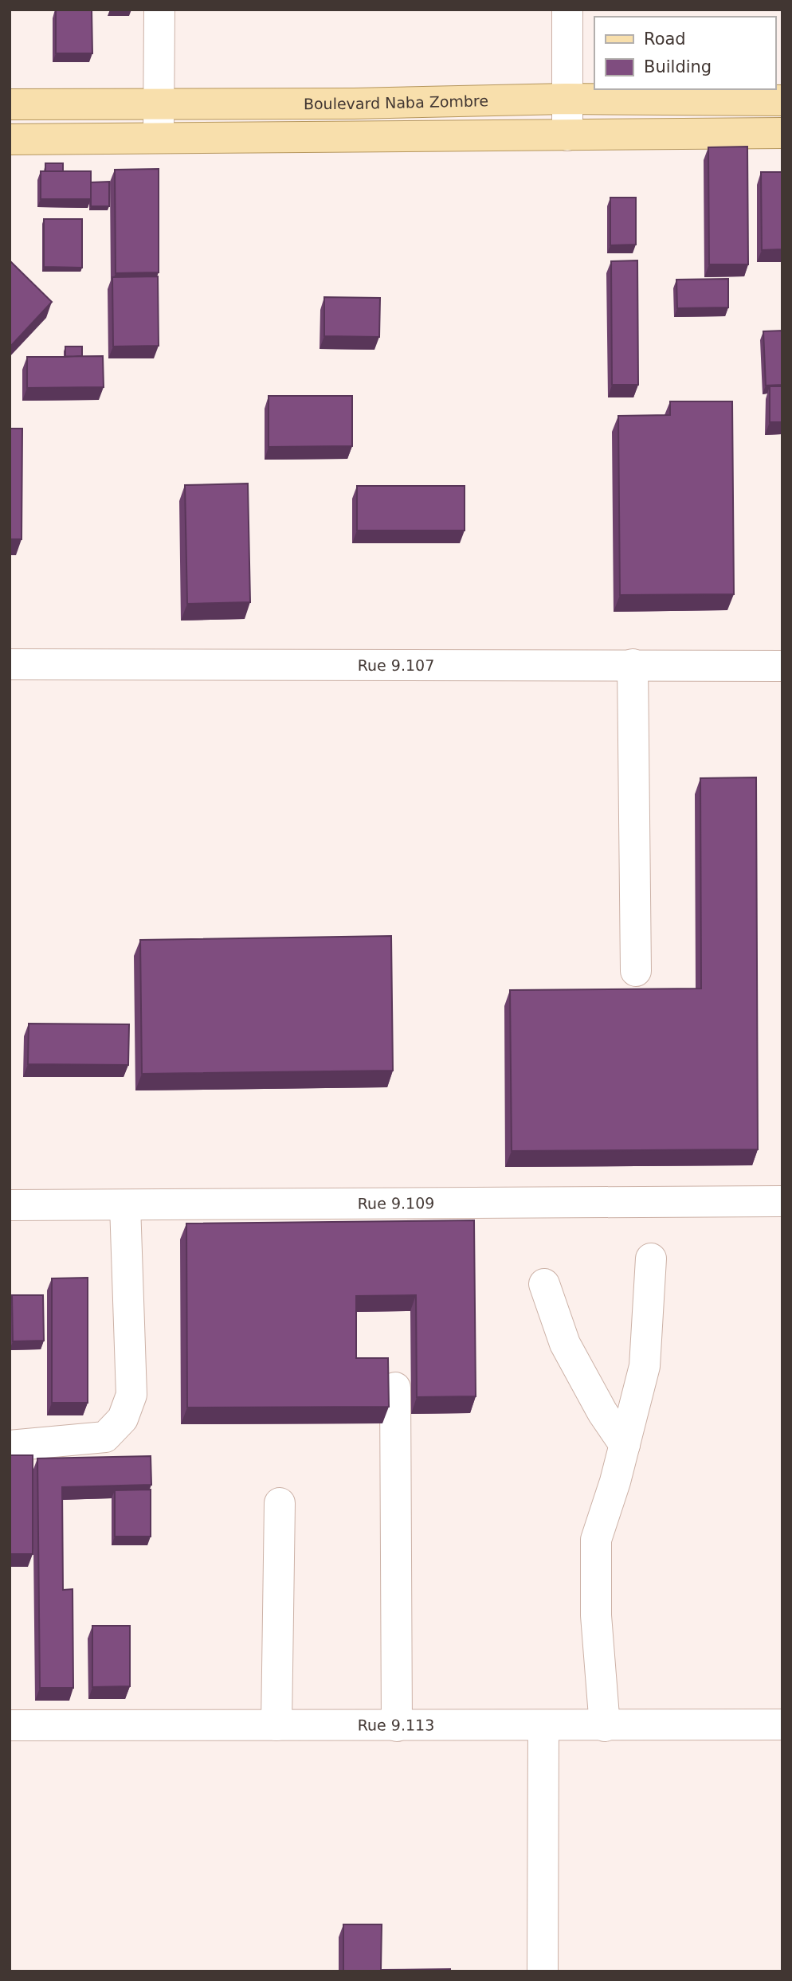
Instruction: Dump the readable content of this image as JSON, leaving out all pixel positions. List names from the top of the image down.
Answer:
{
  "streets": {
    "main road": ["Boulevard Naba Zombre"],
    "street": ["Rue 9.107", "Rue 9.109", "Rue 9.113"]
  },
  "legend": ["Road", "Building"]
}
